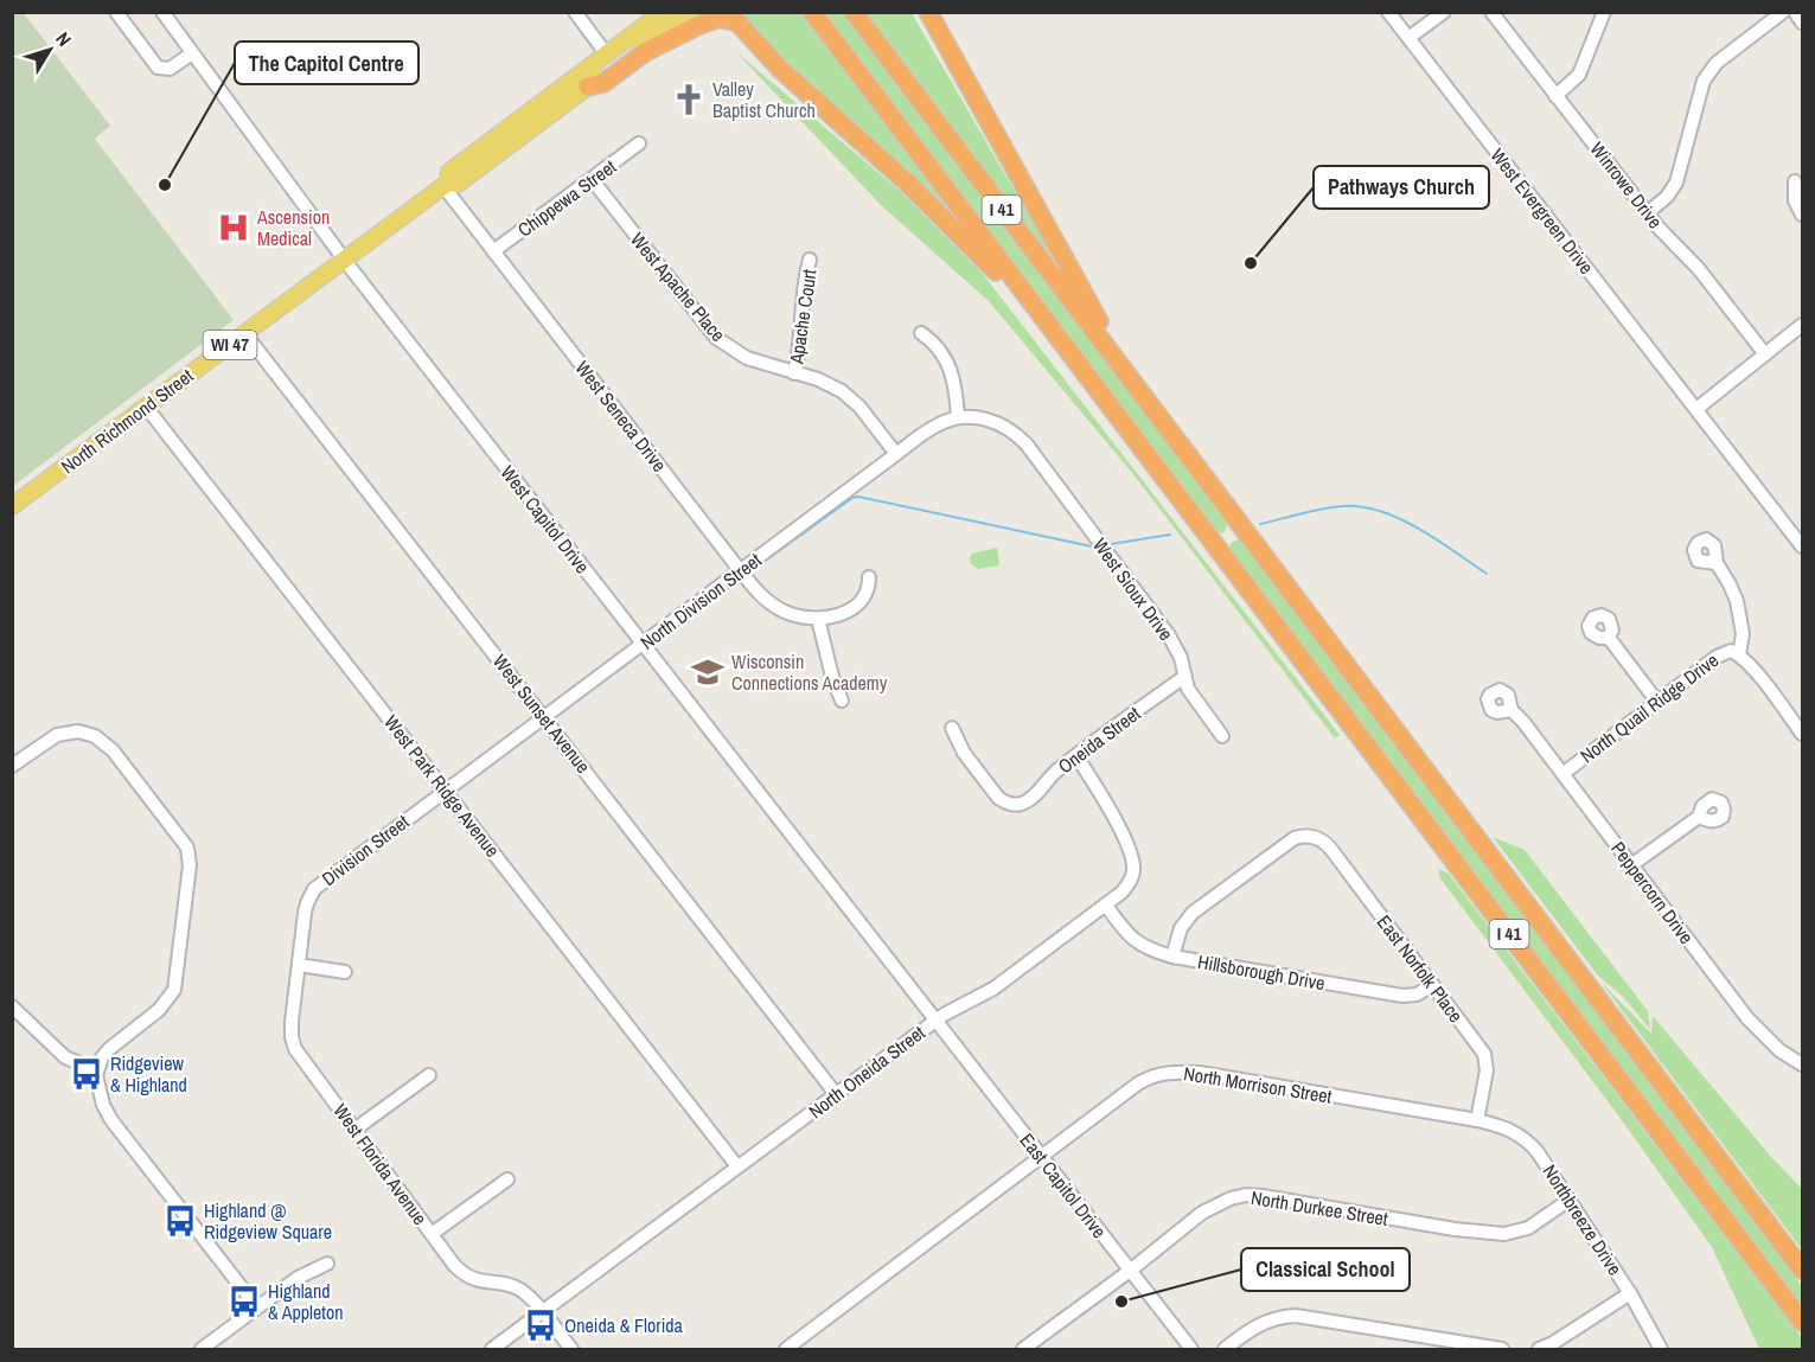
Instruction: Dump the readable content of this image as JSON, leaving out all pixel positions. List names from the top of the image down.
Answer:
{
  "streets": {
    "highway": ["I 41"],
    "main road": ["WI 47", "North Richmond Street"],
    "street": [
      "Winrowe Drive",
      "Chippewa Street",
      "West Evergreen Drive",
      "West Apache Place",
      "Apache Court",
      "West Seneca Drive",
      "West Capitol Drive",
      "West Sioux Drive",
      "North Division Street",
      "North Quail Ridge Drive",
      "West Sunset Avenue",
      "Oneida Street",
      "West Park Ridge Avenue",
      "Division Street",
      "Peppercorn Drive",
      "East Norfolk Place",
      "Hillsborough Drive",
      "North Oneida Street",
      "North Morrison Street",
      "West Florida Avenue",
      "East Capitol Drive",
      "North Durkee Street",
      "Northbreeze Drive"
    ]
  },
  "crossings": [
    ["Chippewa Street", "West Apache Place"],
    ["Chippewa Street", "West Seneca Drive"],
    ["West Apache Place", "Apache Court"],
    ["West Apache Place", "North Division Street"],
    ["West Seneca Drive", "North Richmond Street"],
    ["West Seneca Drive", "North Division Street"],
    ["North Richmond Street", "West Capitol Drive"],
    ["North Richmond Street", "West Sunset Avenue"],
    ["North Richmond Street", "West Park Ridge Avenue"],
    ["West Capitol Drive", "North Division Street"],
    ["West Capitol Drive", "North Oneida Street"],
    ["West Capitol Drive", "East Capitol Drive"],
    ["West Sioux Drive", "North Division Street"],
    ["West Sioux Drive", "Oneida Street"],
    ["North Division Street", "West Sunset Avenue"],
    ["North Division Street", "West Park Ridge Avenue"],
    ["North Division Street", "Division Street"],
    ["North Quail Ridge Drive", "Peppercorn Drive"],
    ["West Sunset Avenue", "North Oneida Street"],
    ["Oneida Street", "North Oneida Street"],
    ["West Park Ridge Avenue", "Division Street"],
    ["West Park Ridge Avenue", "North Oneida Street"],
    ["Division Street", "West Florida Avenue"],
    ["East Norfolk Place", "Hillsborough Drive"],
    ["East Norfolk Place", "North Morrison Street"],
    ["East Norfolk Place", "Northbreeze Drive"],
    ["Hillsborough Drive", "North Oneida Street"],
    ["North Oneida Street", "West Florida Avenue"],
    ["North Oneida Street", "East Capitol Drive"],
    ["North Morrison Street", "East Capitol Drive"],
    ["North Morrison Street", "Northbreeze Drive"],
    ["East Capitol Drive", "North Durkee Street"],
    ["North Durkee Street", "Northbreeze Drive"]
  ],
  "places": {
    "church": ["Valley Baptist Church"],
    "other": ["The Capitol Centre", "Pathways Church", "Classical School"],
    "hospital": ["Ascension Medical"],
    "school or university": ["Wisconsin Connections Academy"],
    "bus stop": [
      "Ridgeview & Highland",
      "Highland @ Ridgeview Square",
      "Highland & Appleton",
      "Oneida & Florida"
    ]
  },
  "north": "top right"
}
